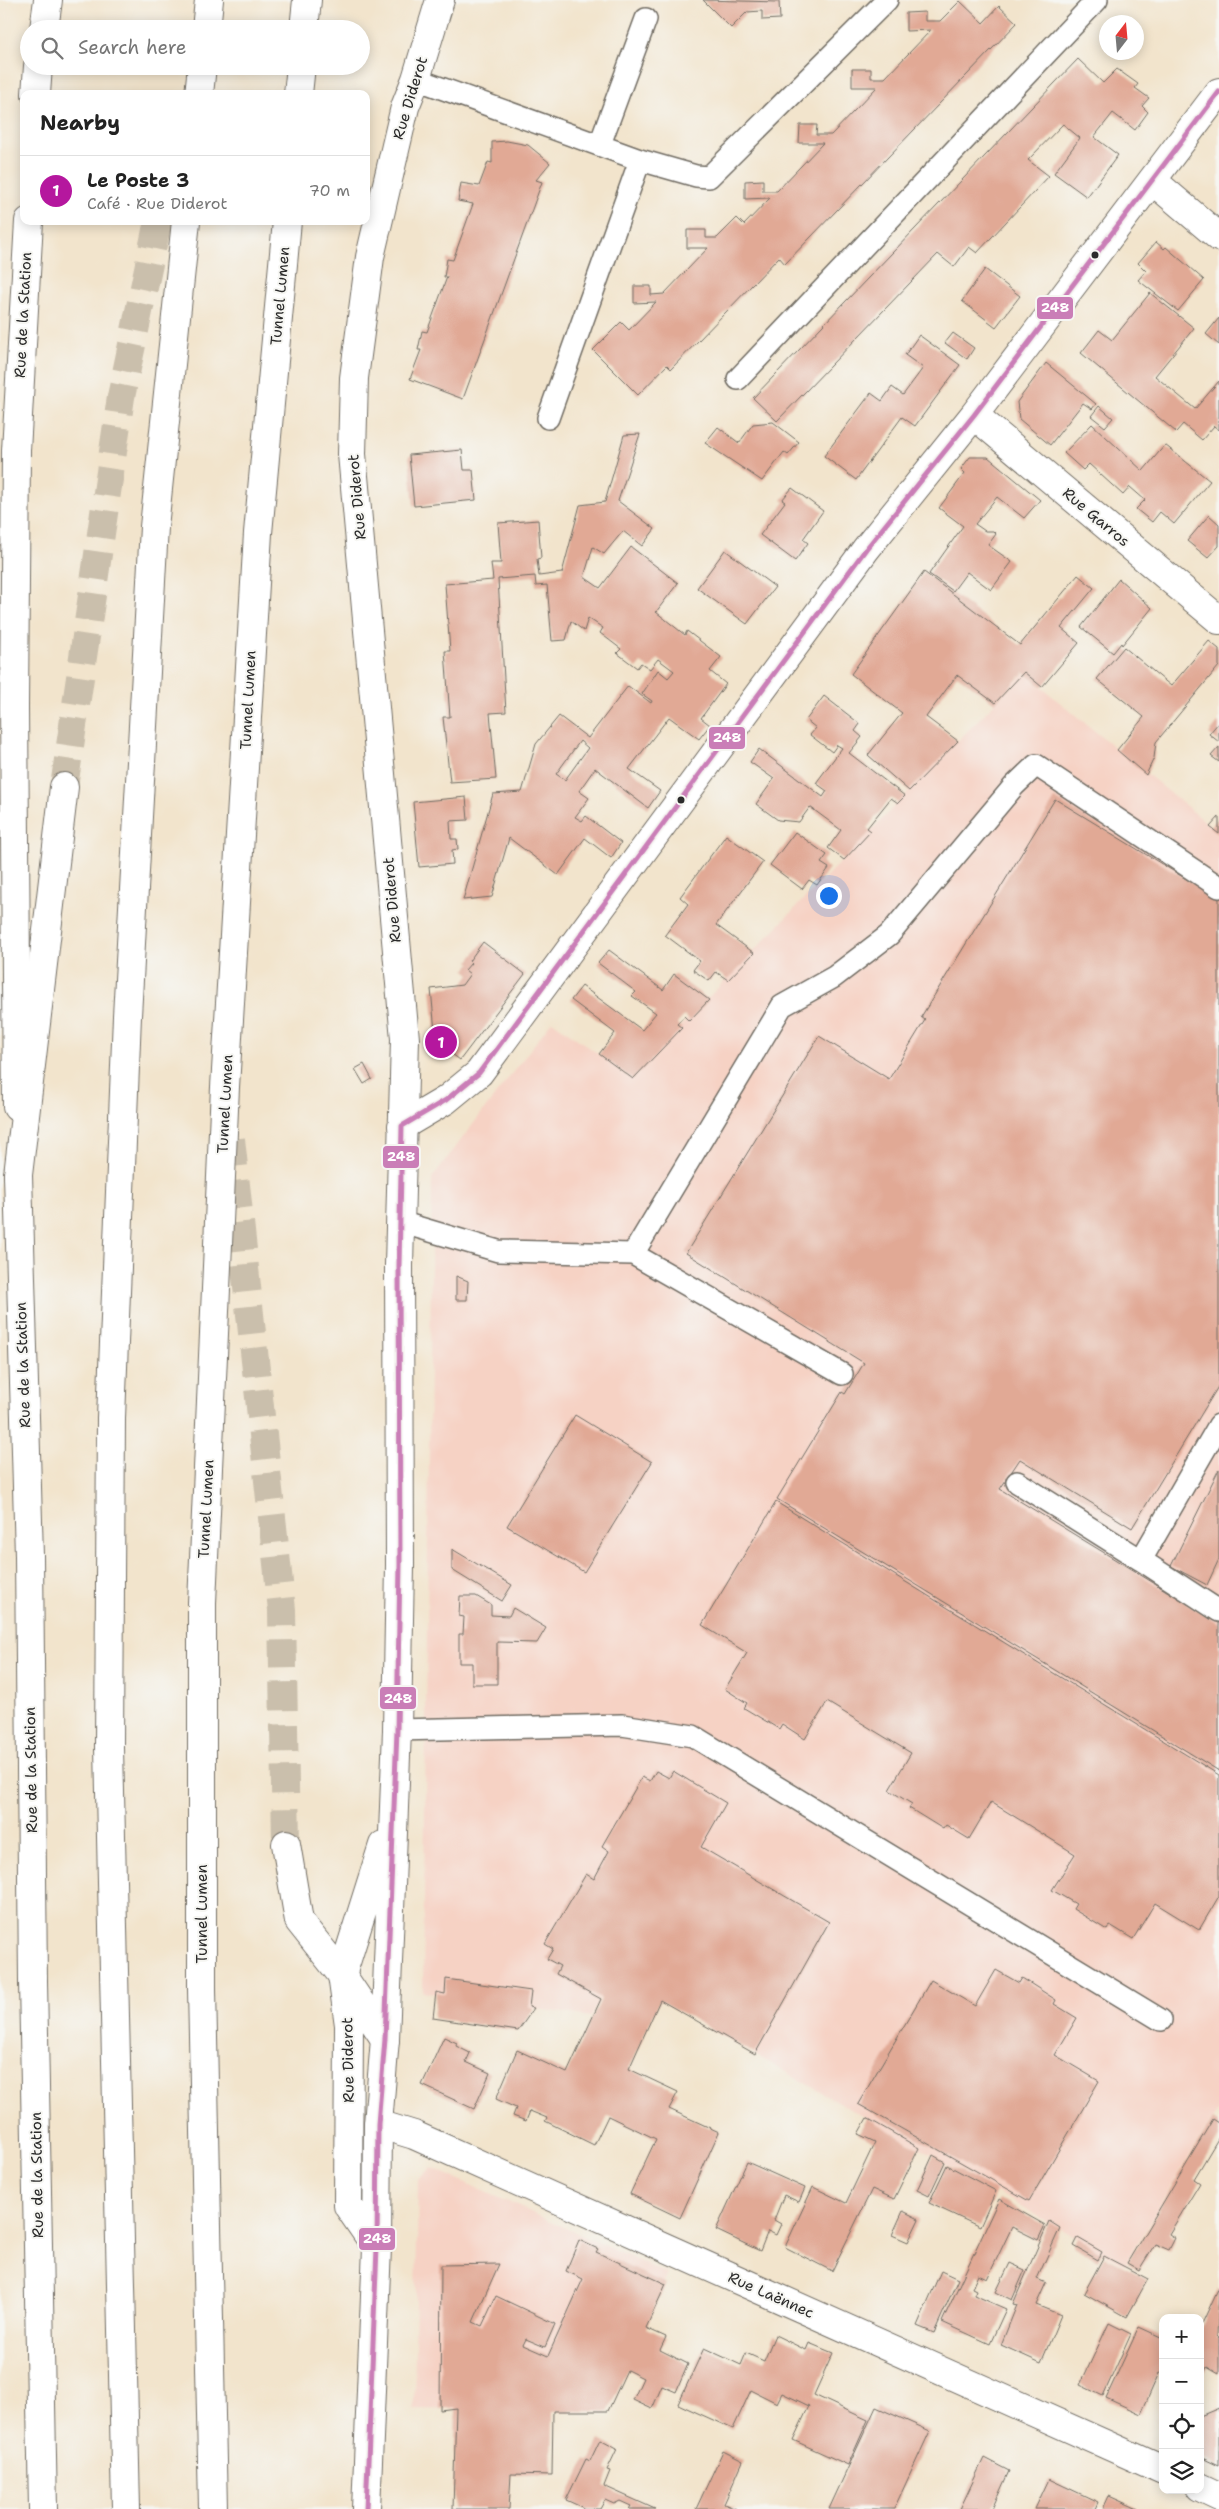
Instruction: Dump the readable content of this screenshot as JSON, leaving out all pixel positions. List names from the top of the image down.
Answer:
{
  "streets": {
    "main road": [
      "Rue Diderot",
      "Tunnel Lumen",
      "Rue de la Station",
      "Rue Garros",
      "Rue Laënnec"
    ]
  },
  "crossings": [
    ["Rue Diderot", "Rue Laënnec"]
  ],
  "lines": ["transit line 248"],
  "north": "top",
  "page": {
    "search": "Search here",
    "heading": "Nearby",
    "list": [
      {
        "mark": "1",
        "name": "Le Poste 3",
        "note": "Café · Rue Diderot",
        "value": "70 m"
      }
    ],
    "pins": "1",
    "map_buttons": ["+", "−"]
  }
}
